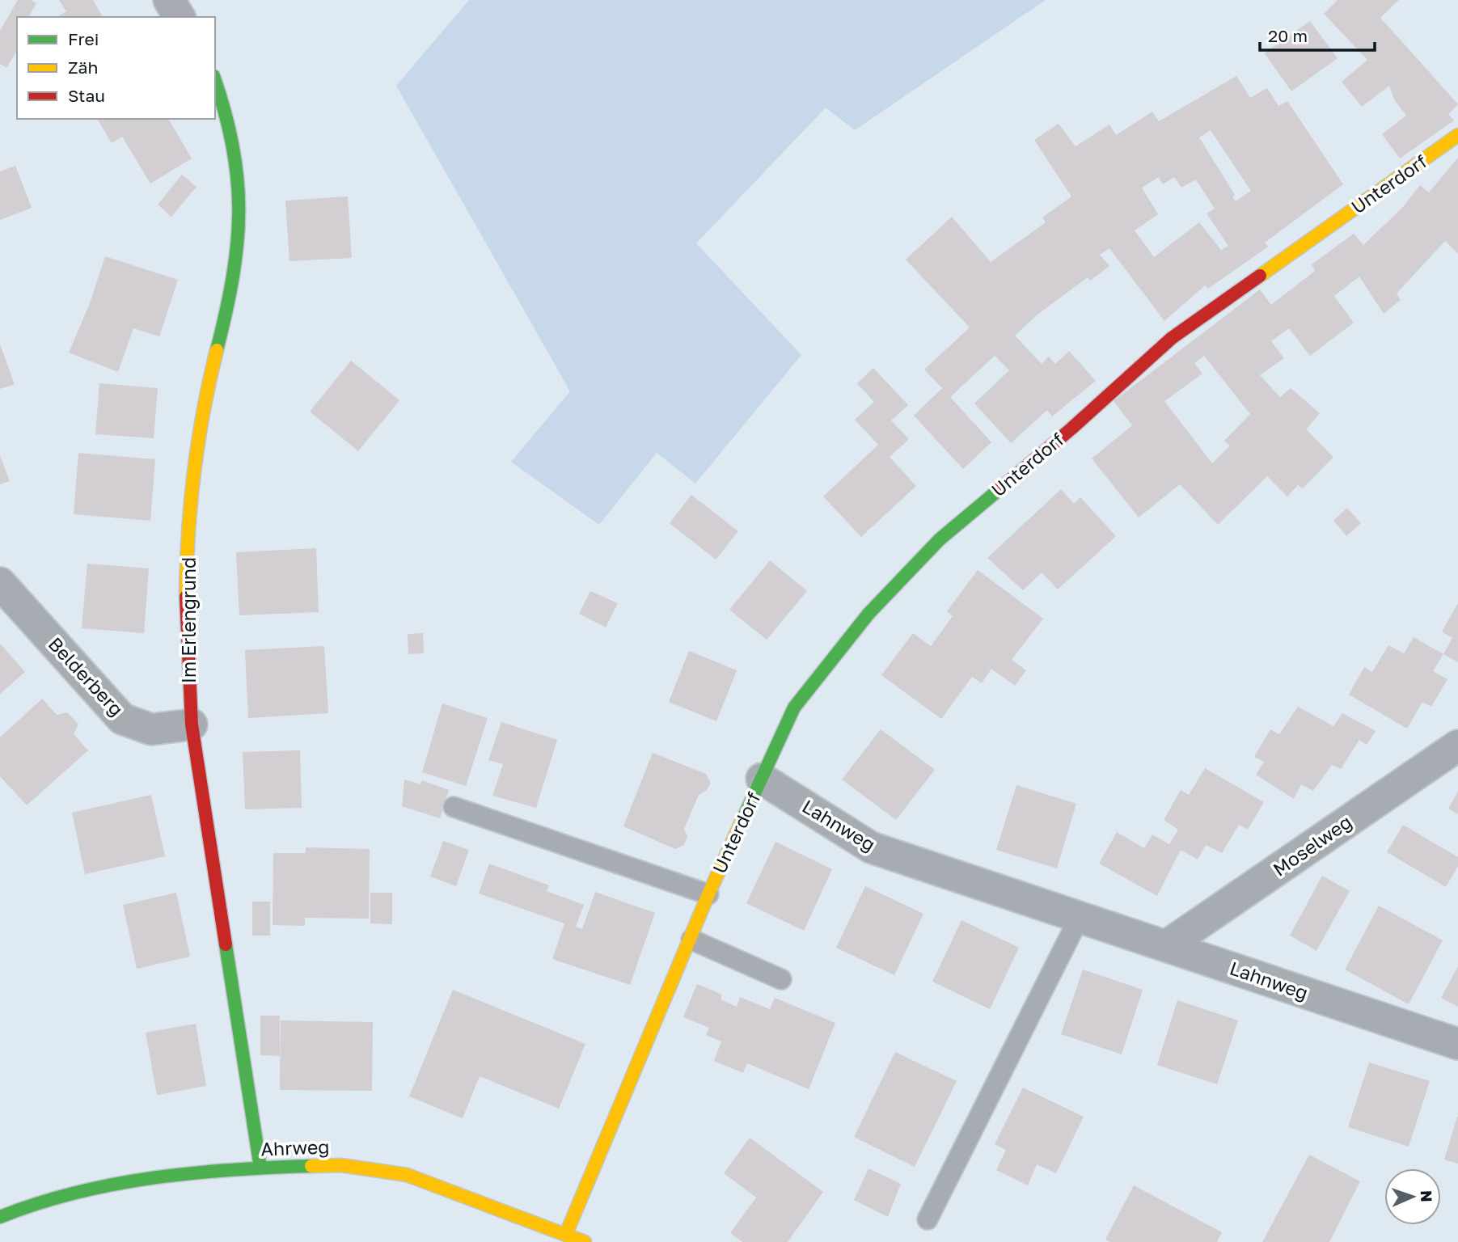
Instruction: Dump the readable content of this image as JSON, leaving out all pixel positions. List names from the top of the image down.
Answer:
{
  "streets": {
    "street": [
      "Unterdorf",
      "Im Erlengrund",
      "Belderberg",
      "Lahnweg",
      "Moselweg",
      "Ahrweg"
    ]
  },
  "crossings": [
    ["Unterdorf", "Lahnweg"],
    ["Unterdorf", "Ahrweg"],
    ["Im Erlengrund", "Belderberg"],
    ["Im Erlengrund", "Ahrweg"],
    ["Lahnweg", "Moselweg"]
  ],
  "legend": ["Frei", "Zäh", "Stau"],
  "scale_bar": "20 m",
  "north": "right"
}
